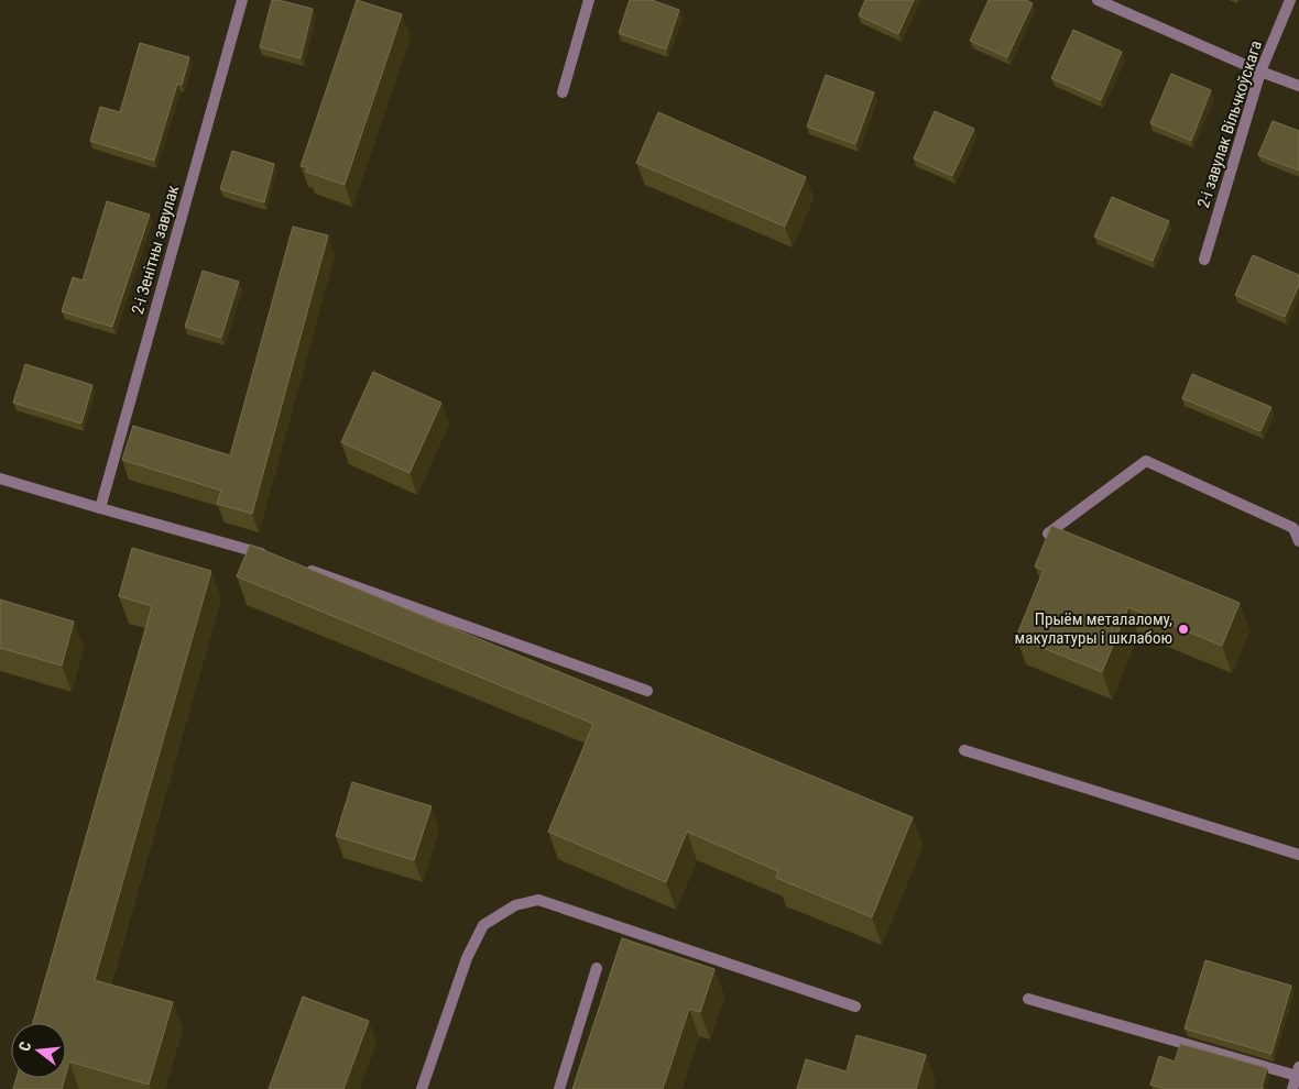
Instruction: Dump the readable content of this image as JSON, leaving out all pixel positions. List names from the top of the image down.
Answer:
{
  "streets": {
    "street": ["2-і завулак Вільчкоўскага", "2-і Зенітны завулак"]
  },
  "places": ["Прыём металалому, макулатуры і шклабою"],
  "north": "left"
}
